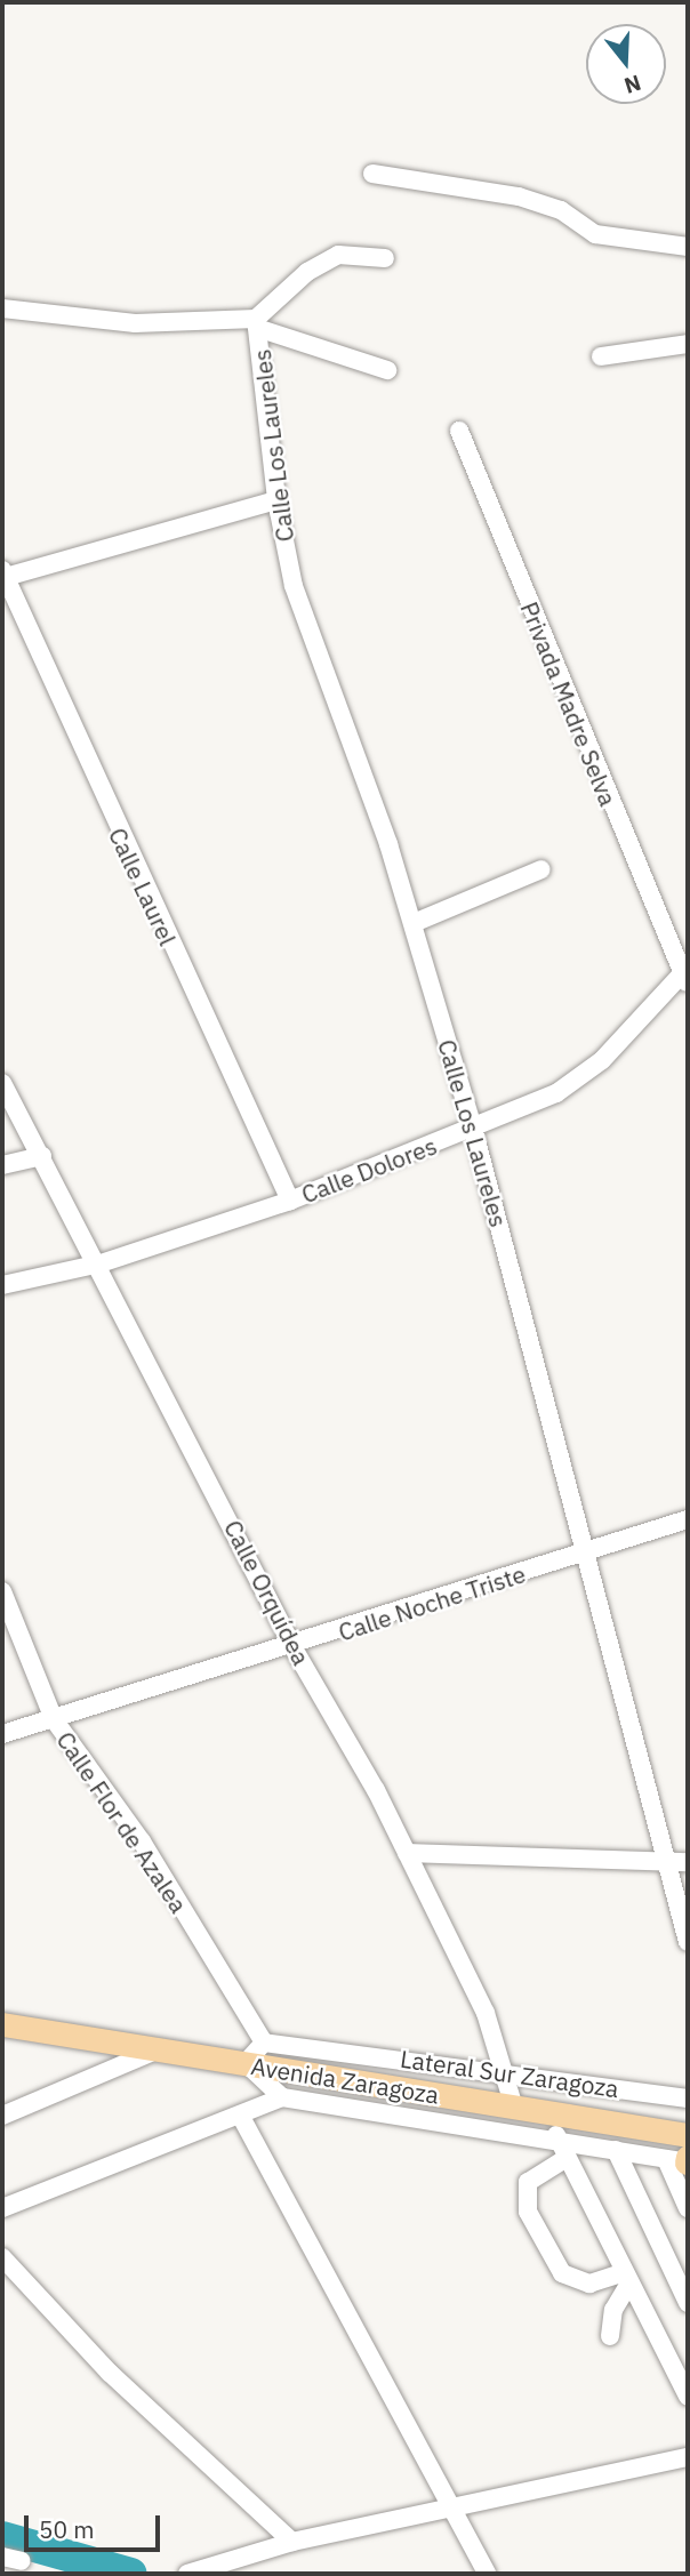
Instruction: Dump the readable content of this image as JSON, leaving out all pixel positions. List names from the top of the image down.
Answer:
{
  "streets": {
    "main road": ["Avenida Zaragoza"],
    "street": [
      "Calle Los Laureles",
      "Privada Madre Selva",
      "Calle Laurel",
      "Calle Dolores",
      "Calle Orquídea",
      "Calle Noche Triste",
      "Calle Flor de Azalea",
      "Lateral Sur Zaragoza"
    ]
  },
  "crossings": [
    ["Calle Los Laureles", "Calle Dolores"],
    ["Calle Los Laureles", "Calle Noche Triste"],
    ["Privada Madre Selva", "Calle Dolores"],
    ["Calle Laurel", "Calle Dolores"],
    ["Calle Dolores", "Calle Orquídea"],
    ["Calle Orquídea", "Calle Noche Triste"],
    ["Calle Orquídea", "Lateral Sur Zaragoza"],
    ["Calle Orquídea", "Avenida Zaragoza"],
    ["Calle Noche Triste", "Calle Flor de Azalea"],
    ["Calle Flor de Azalea", "Lateral Sur Zaragoza"]
  ],
  "scale_bar": "50 m",
  "north": "bottom"
}
